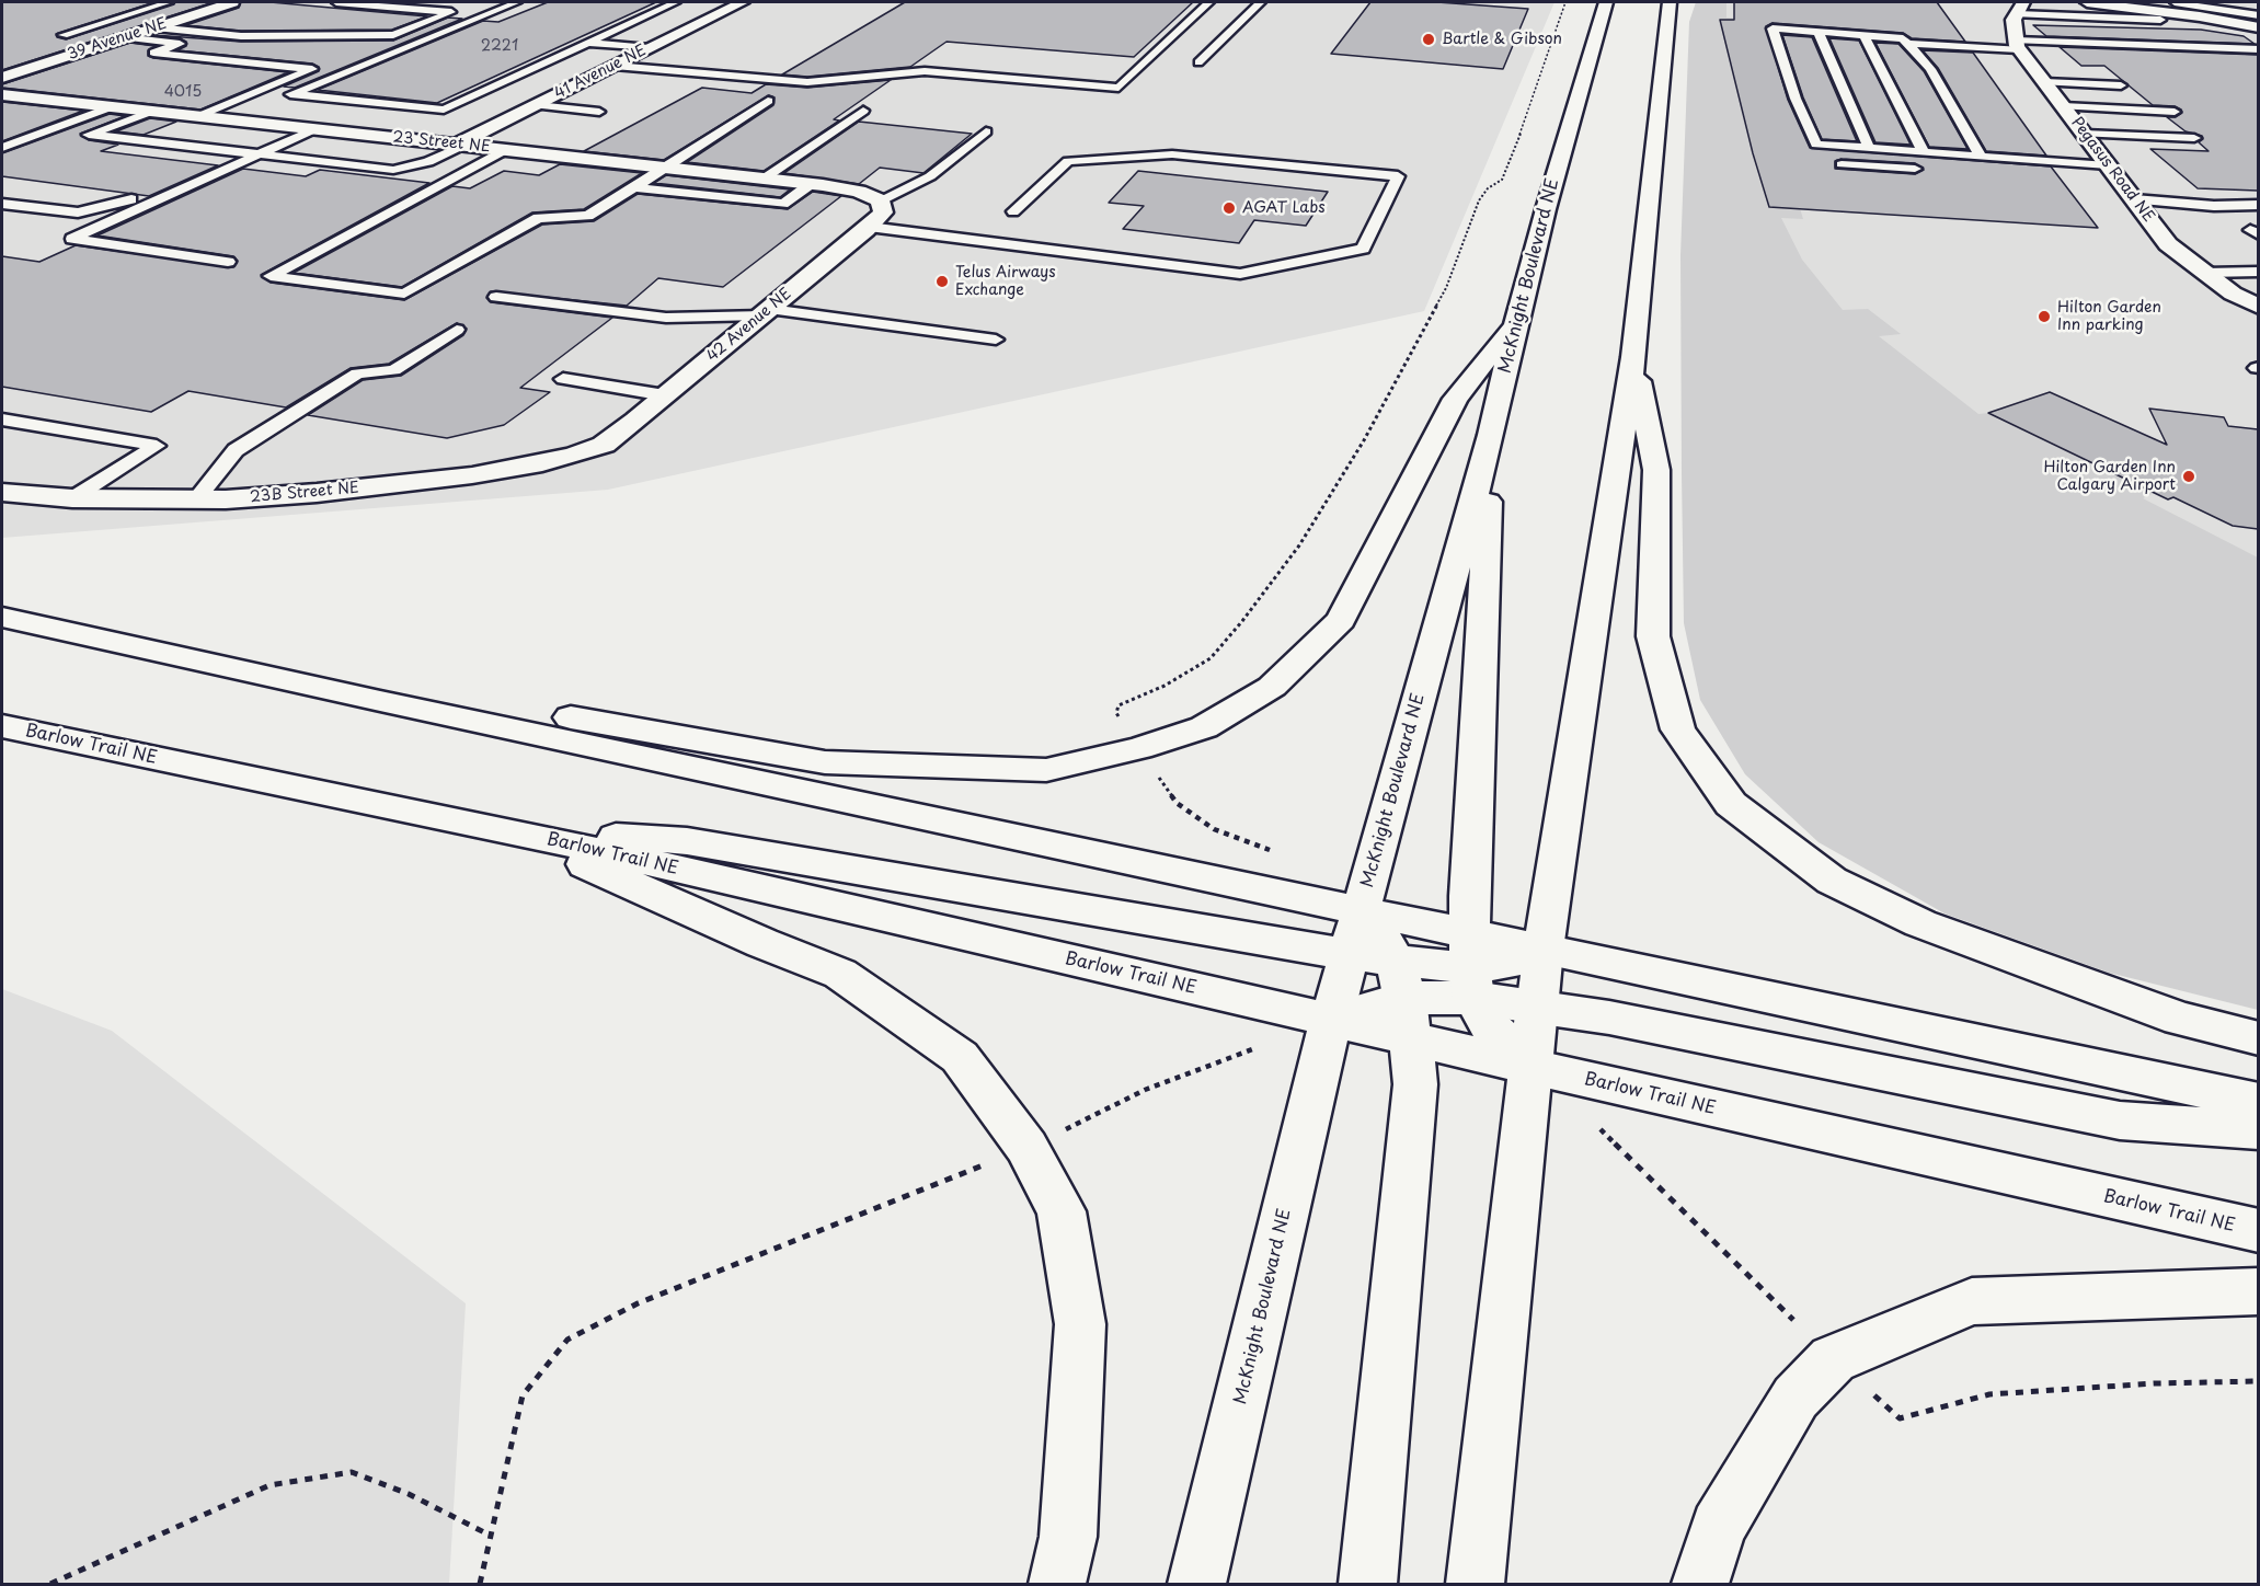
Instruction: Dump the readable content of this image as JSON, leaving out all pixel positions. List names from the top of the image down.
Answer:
{
  "streets": {
    "main road": [
      "39 Avenue NE",
      "41 Avenue NE",
      "23 Street NE",
      "Pegasus Road NE",
      "McKnight Boulevard NE",
      "42 Avenue NE",
      "23B Street NE",
      "Barlow Trail NE"
    ]
  },
  "crossings": [
    ["41 Avenue NE", "23 Street NE"],
    ["23 Street NE", "42 Avenue NE"],
    ["McKnight Boulevard NE", "Barlow Trail NE"],
    ["42 Avenue NE", "23B Street NE"]
  ],
  "places": [
    "Bartle & Gibson",
    "AGAT Labs",
    "Telus Airways Exchange",
    "Hilton Garden Inn parking",
    "Hilton Garden Inn Calgary Airport"
  ],
  "house_numbers": ["2221", "4015"]
}
